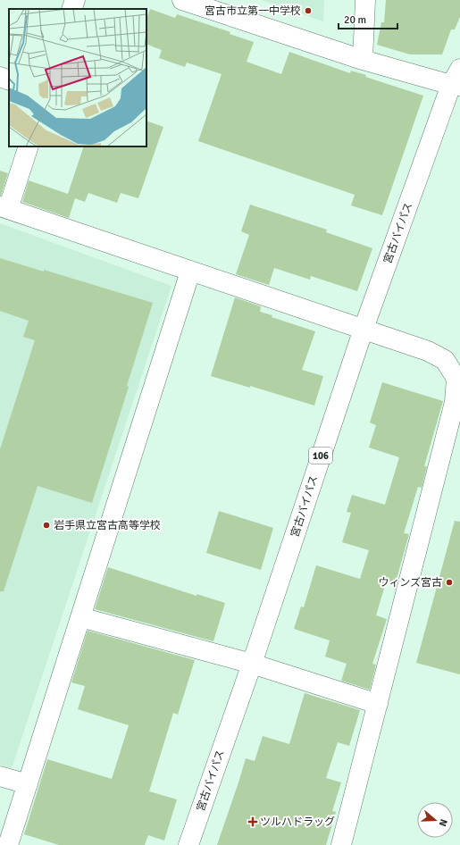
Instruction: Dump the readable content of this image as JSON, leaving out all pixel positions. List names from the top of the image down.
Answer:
{
  "streets": {
    "main road": ["宮古バイパス", "106"]
  },
  "places": {
    "other": ["宮古市立第一中学校", "岩手県立宮古高等学校", "ウィンズ宮古"],
    "health": ["ツルハドラッグ"]
  },
  "scale_bar": "20 m",
  "north": "right"
}
